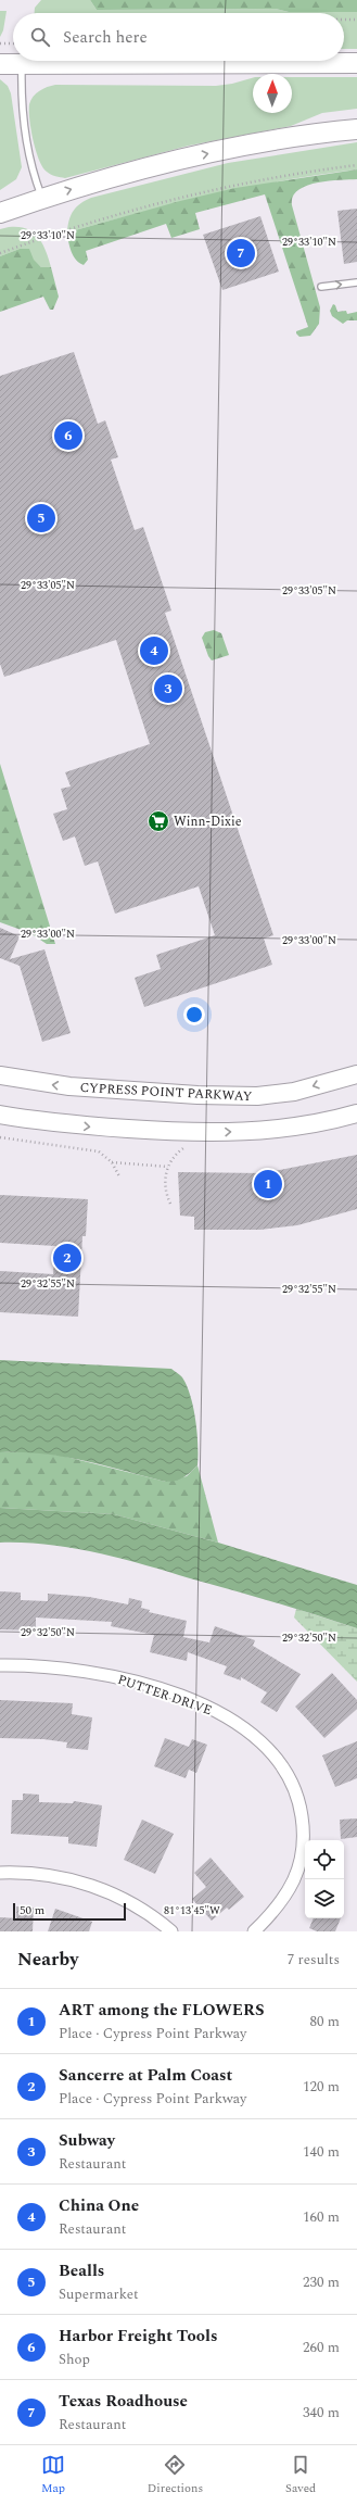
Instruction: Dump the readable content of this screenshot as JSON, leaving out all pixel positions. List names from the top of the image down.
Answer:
{
  "streets": {
    "street": ["CYPRESS POINT PARKWAY", "PUTTER DRIVE"]
  },
  "places": {
    "supermarket": ["Winn-Dixie"]
  },
  "scale_bar": "50 m",
  "north": "top",
  "page": {
    "search": "Search here",
    "pins": [
      "7",
      "6",
      "5",
      "4",
      "3",
      "1",
      "2"
    ],
    "scale": "50 m",
    "heading": ["Nearby", "7 results"],
    "list": [
      {
        "mark": "1",
        "name": "ART among the FLOWERS",
        "note": "Place · Cypress Point Parkway",
        "value": "80 m"
      },
      {
        "mark": "2",
        "name": "Sancerre at Palm Coast",
        "note": "Place · Cypress Point Parkway",
        "value": "120 m"
      },
      {
        "mark": "3",
        "name": "Subway",
        "note": "Restaurant",
        "value": "140 m"
      },
      {
        "mark": "4",
        "name": "China One",
        "note": "Restaurant",
        "value": "160 m"
      },
      {
        "mark": "5",
        "name": "Bealls",
        "note": "Supermarket",
        "value": "230 m"
      },
      {
        "mark": "6",
        "name": "Harbor Freight Tools",
        "note": "Shop",
        "value": "260 m"
      },
      {
        "mark": "7",
        "name": "Texas Roadhouse",
        "note": "Restaurant",
        "value": "340 m"
      }
    ],
    "nav": ["Map", "Directions", "Saved"]
  },
  "coordinates": [
    "29°33'10\"N",
    "29°33'05\"N",
    "29°33'00\"N",
    "29°32'55\"N",
    "29°32'50\"N",
    "81°13'45\"W"
  ]
}
